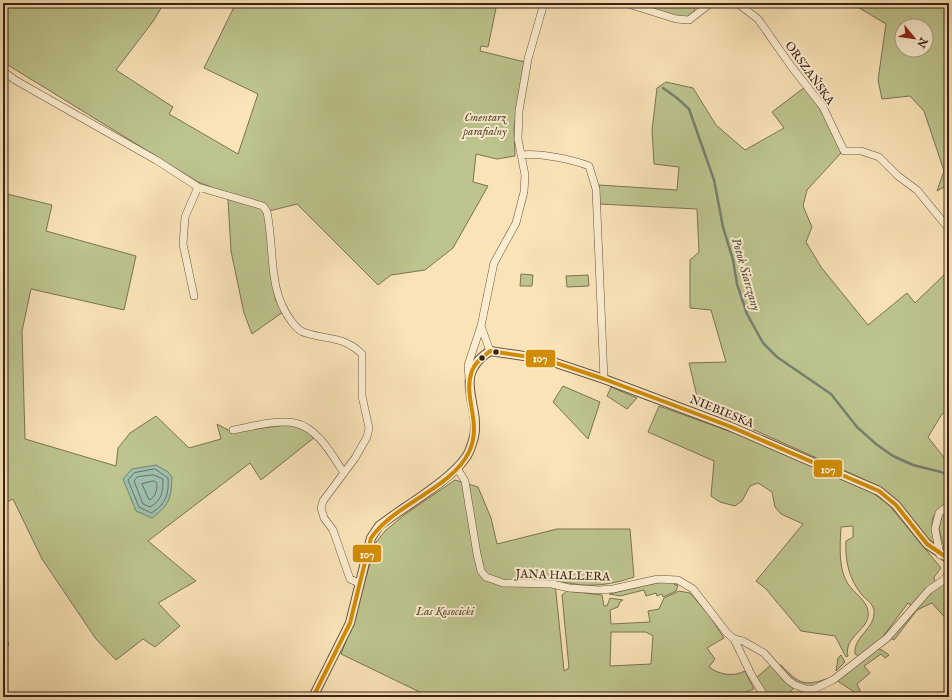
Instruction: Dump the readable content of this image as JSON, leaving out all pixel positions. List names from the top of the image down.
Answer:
{
  "streets": {
    "street": ["ORSZAŃSKA", "NIEBIESKA", "JANA HALLERA"]
  },
  "water": ["Potok Siarczany"],
  "parks": ["Cmentarz parafialny", "Las Kosocicki"],
  "lines": ["transit line 107"],
  "north": "bottom right"
}
